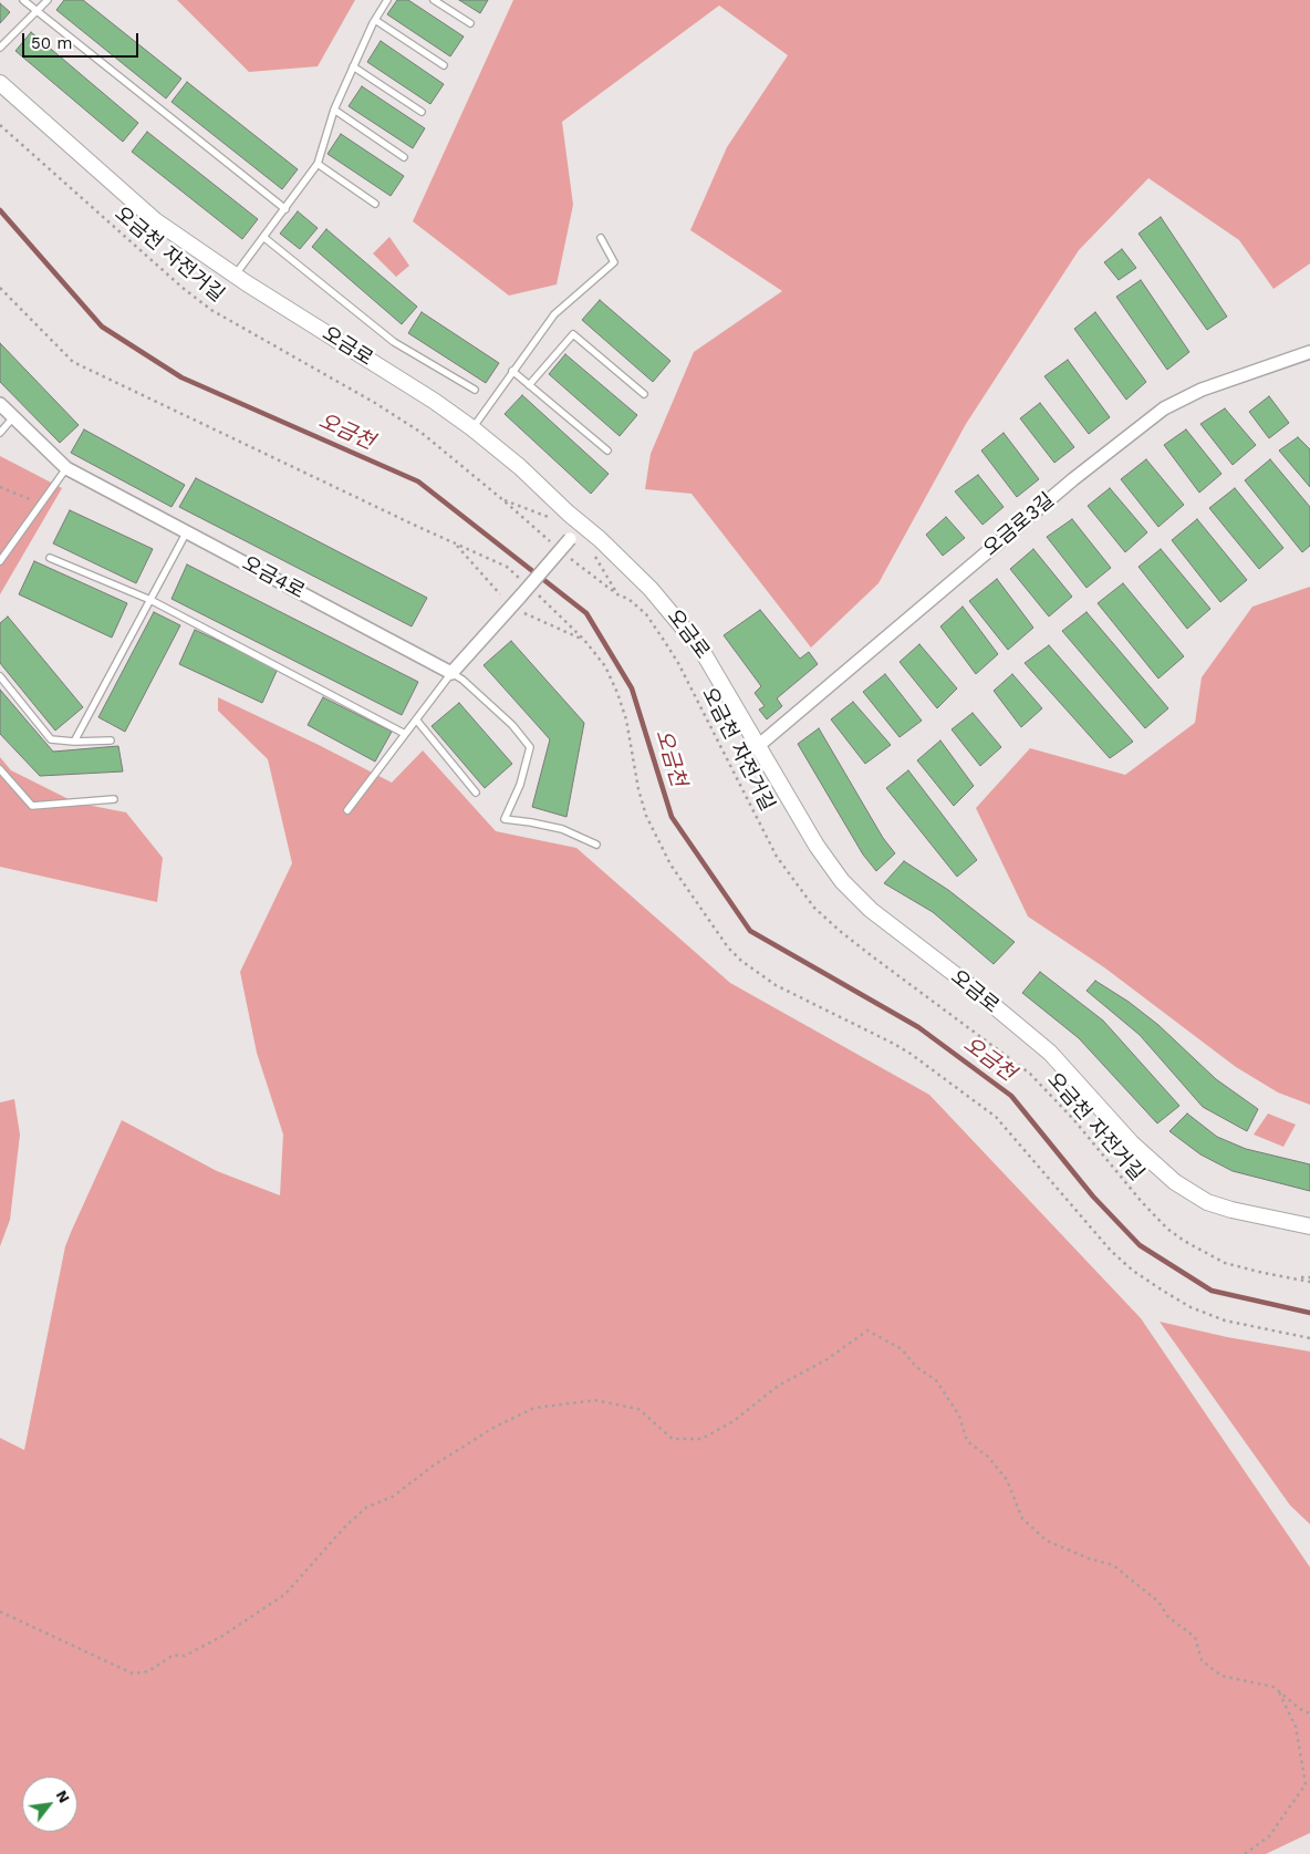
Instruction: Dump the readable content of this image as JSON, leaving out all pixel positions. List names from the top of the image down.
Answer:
{
  "streets": {
    "street": ["오금로", "오금로3길", "오금4로"],
    "path": ["오금천 자전거길"]
  },
  "crossings": [
    ["오금로", "오금로3길"]
  ],
  "water": ["오금천"],
  "scale_bar": "50 m",
  "north": "top right"
}
